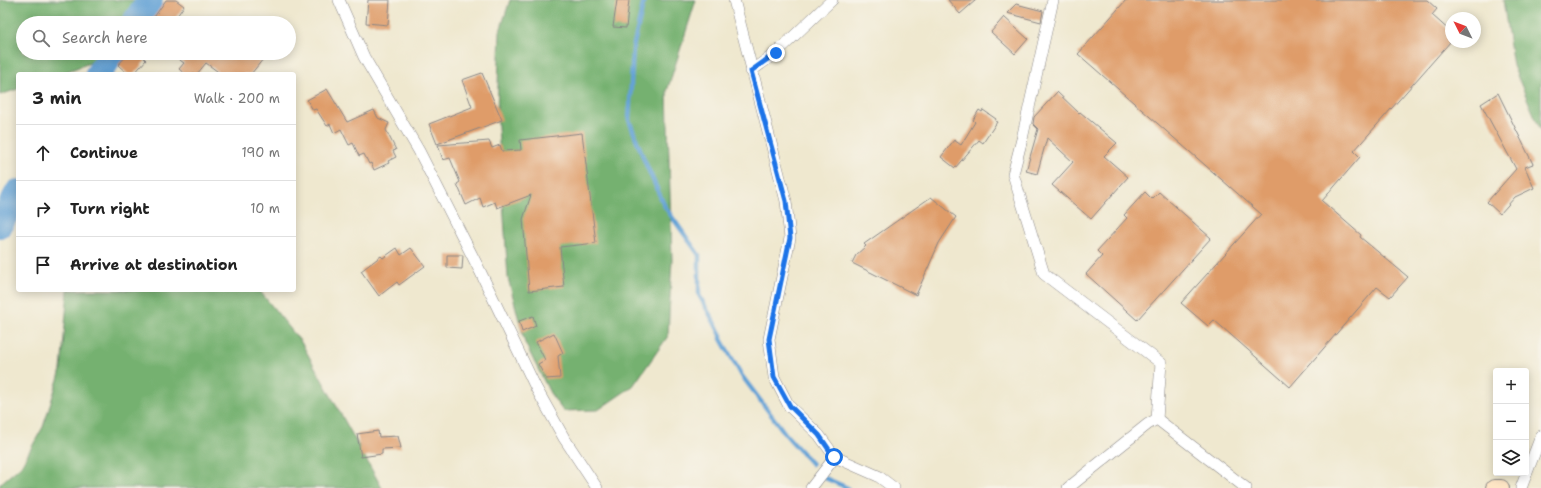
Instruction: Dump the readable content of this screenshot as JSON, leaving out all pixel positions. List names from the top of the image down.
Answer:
{
  "north": "top left",
  "page": {
    "search": "Search here",
    "heading": ["3 min", "Walk · 200 m"],
    "list": [
      ["Continue", "190 m"],
      ["Turn right", "10 m"],
      "Arrive at destination"
    ],
    "map_buttons": ["+", "−"]
  }
}
